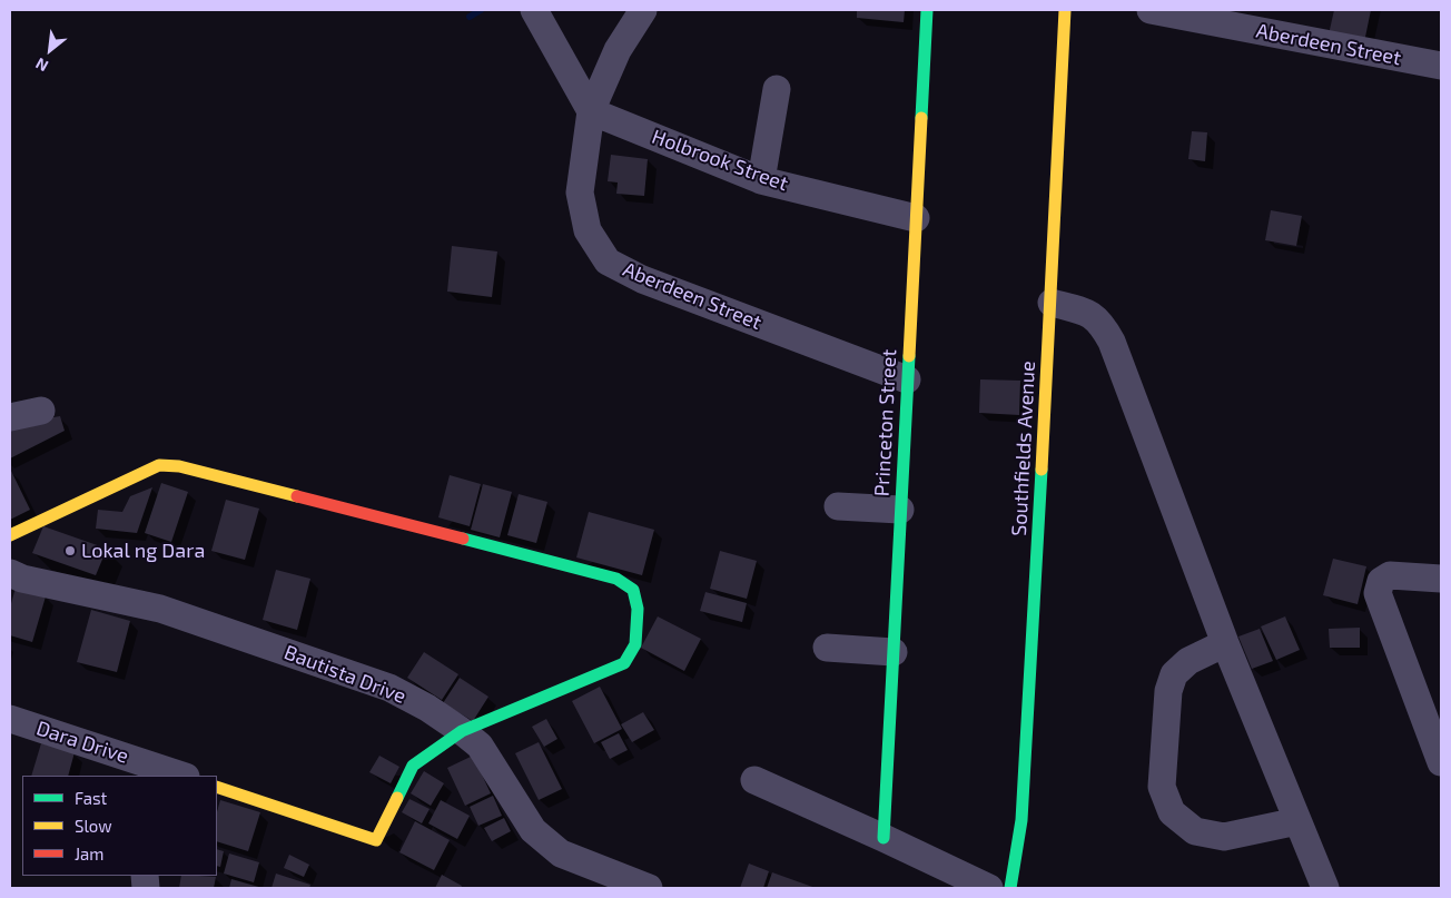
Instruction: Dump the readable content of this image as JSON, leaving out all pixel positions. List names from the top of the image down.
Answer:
{
  "streets": {
    "street": [
      "Aberdeen Street",
      "Holbrook Street",
      "Princeton Street",
      "Southfields Avenue",
      "Bautista Drive",
      "Dara Drive"
    ]
  },
  "crossings": [
    ["Aberdeen Street", "Holbrook Street"],
    ["Aberdeen Street", "Princeton Street"],
    ["Holbrook Street", "Princeton Street"]
  ],
  "places": ["Lokal ng Dara"],
  "legend": ["Fast", "Slow", "Jam"],
  "north": "bottom left"
}
